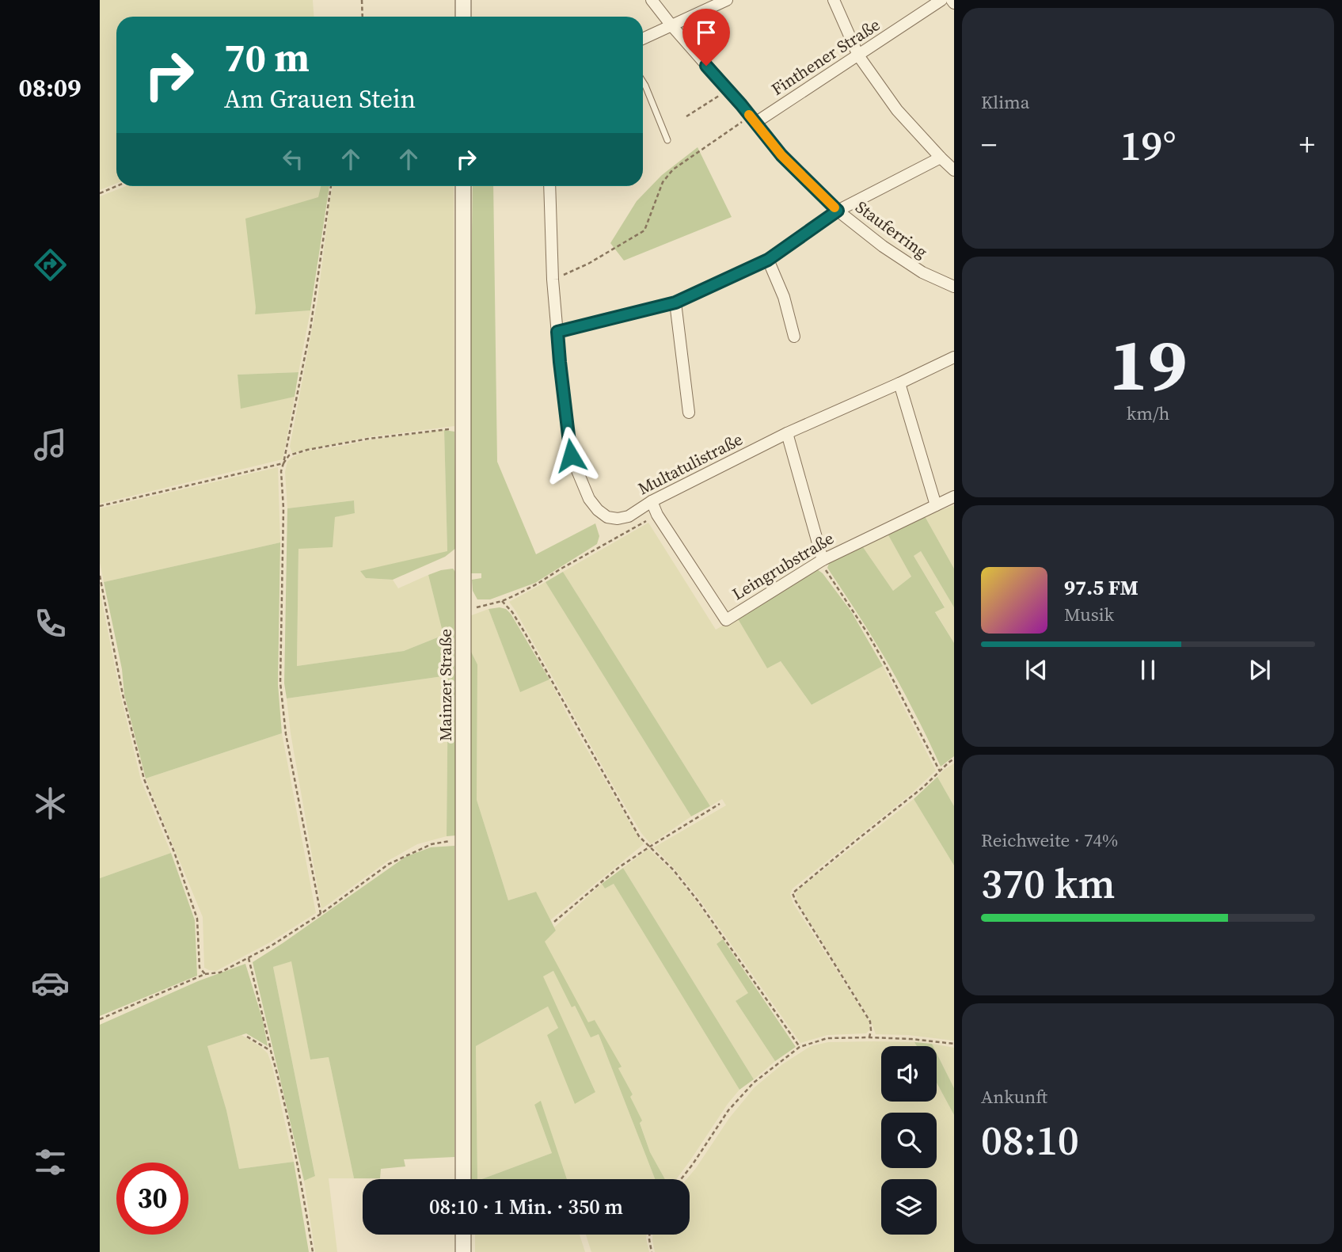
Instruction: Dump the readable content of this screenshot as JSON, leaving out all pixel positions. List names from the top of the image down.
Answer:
{
  "streets": {
    "main road": ["Mainzer Straße"],
    "street": [
      "Finthener Straße",
      "Stauferring",
      "Multatulistraße",
      "Leingrubstraße"
    ]
  },
  "crossings": [
    ["Finthener Straße", "Stauferring"],
    ["Multatulistraße", "Leingrubstraße"]
  ],
  "page": {
    "tabs": "08:09",
    "tile": [
      "Klima",
      ["19", "km/h"],
      ["Reichweite · 74%", "370 km"],
      ["Ankunft", "08:10"]
    ],
    "turn": ["70 m", "Am Grauen Stein"],
    "heat": ["−", "19°", "+"],
    "song": ["97.5 FM", "Musik"],
    "limit": "30",
    "trip": "08:10 · 1 Min. · 350 m"
  }
}
